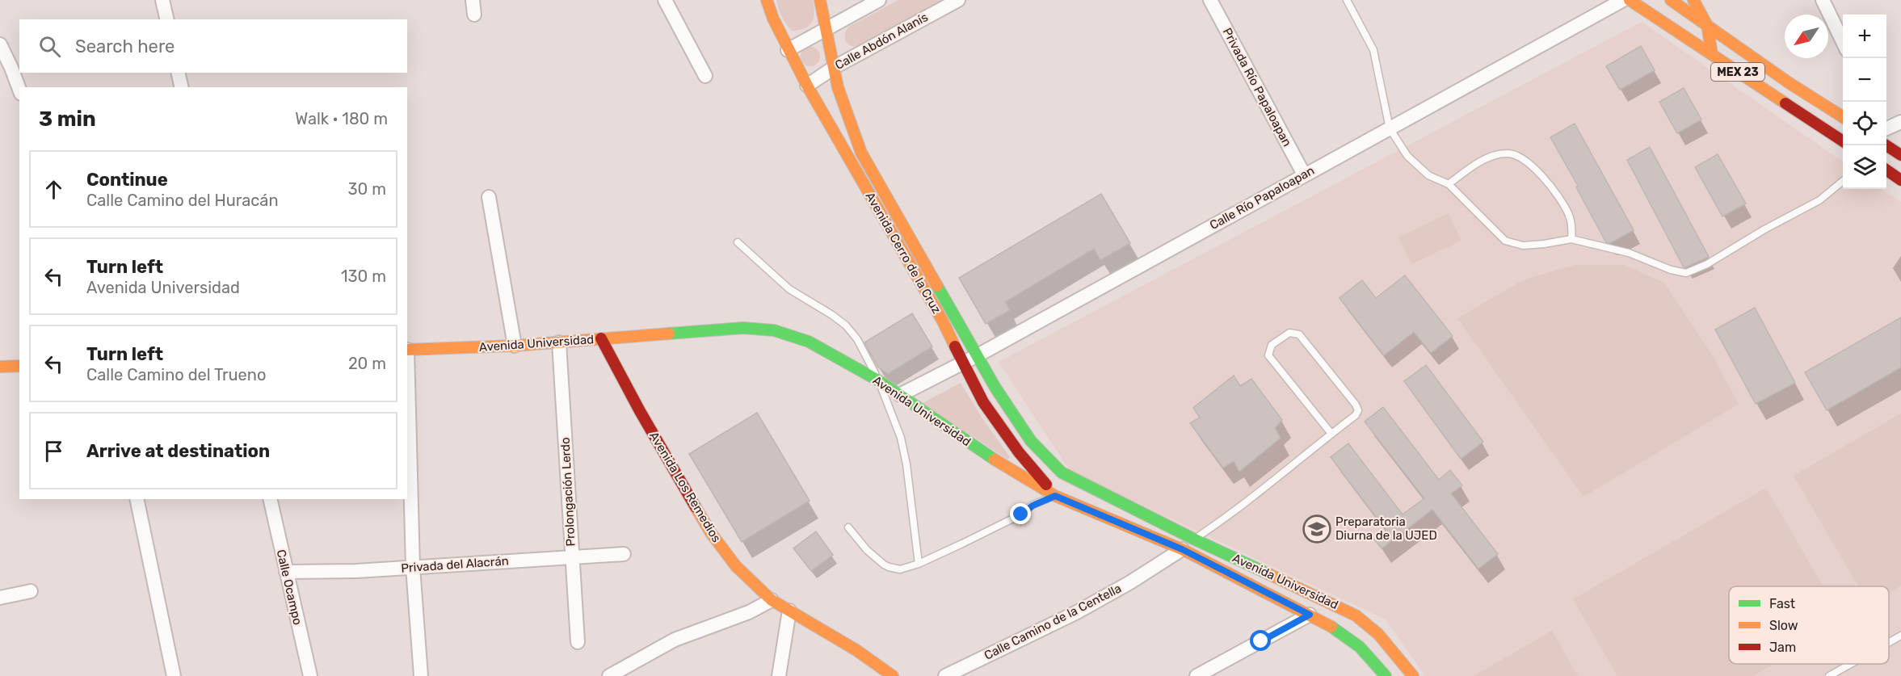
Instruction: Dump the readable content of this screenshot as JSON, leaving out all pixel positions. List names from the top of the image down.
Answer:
{
  "streets": {
    "street": [
      "Calle Abdón Alanís",
      "MEX 23",
      "Privada Río Papaloapan",
      "Calle Río Papaloapan",
      "Avenida Cerro de la Cruz",
      "Avenida Universidad",
      "Avenida Los Remedios",
      "Prolongación Lerdo",
      "Privada del Alacrán",
      "Calle Ocampo",
      "Calle Camino de la Centella"
    ]
  },
  "crossings": [
    ["Calle Abdón Alanís", "Avenida Cerro de la Cruz"],
    ["Privada Río Papaloapan", "Calle Río Papaloapan"],
    ["Calle Río Papaloapan", "Avenida Cerro de la Cruz"],
    ["Calle Río Papaloapan", "Avenida Universidad"],
    ["Avenida Cerro de la Cruz", "Avenida Universidad"],
    ["Avenida Universidad", "Avenida Los Remedios"],
    ["Avenida Universidad", "Prolongación Lerdo"],
    ["Avenida Universidad", "Calle Camino de la Centella"],
    ["Prolongación Lerdo", "Privada del Alacrán"],
    ["Privada del Alacrán", "Calle Ocampo"]
  ],
  "places": {
    "school or university": ["Preparatoria Diurna de la UJED"]
  },
  "legend": ["Fast", "Slow", "Jam"],
  "north": "bottom left",
  "page": {
    "map_buttons": ["+", "−"],
    "search": "Search here",
    "heading": ["3 min", "Walk · 180 m"],
    "list": [
      ["Continue", "Calle Camino del Huracán", "30 m"],
      ["Turn left", "Avenida Universidad", "130 m"],
      ["Turn left", "Calle Camino del Trueno", "20 m"],
      "Arrive at destination"
    ]
  }
}
